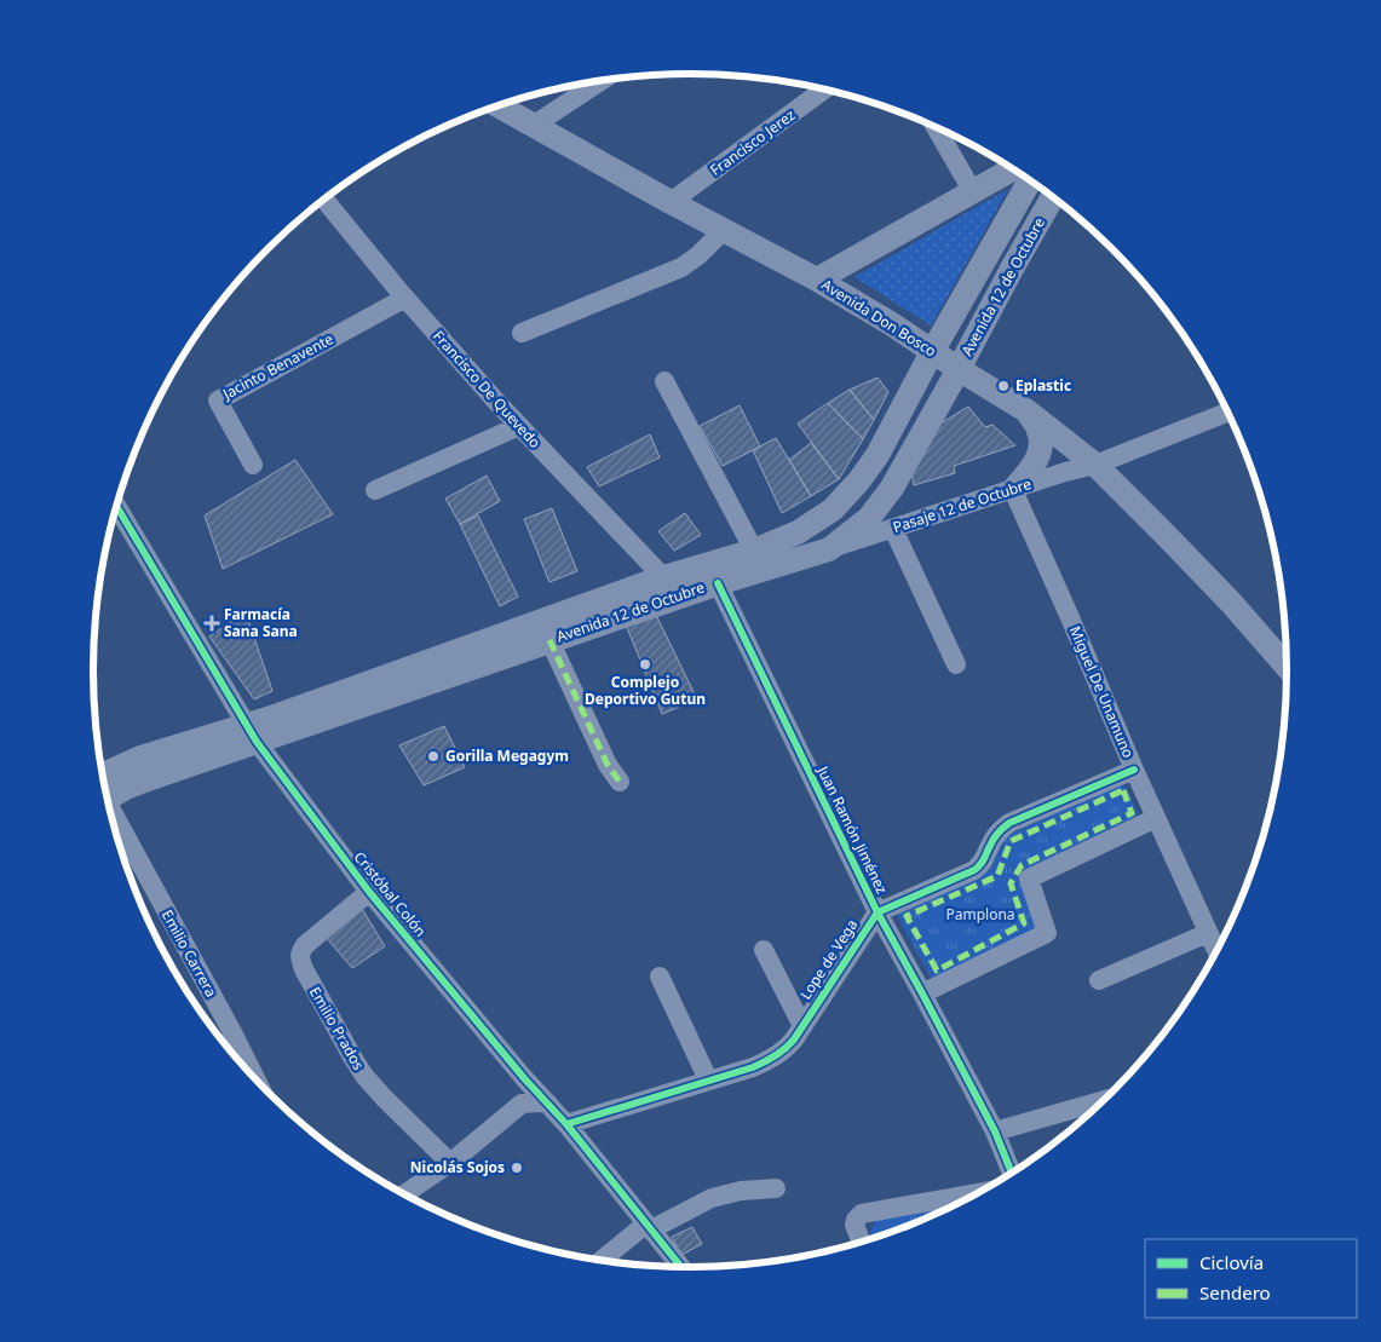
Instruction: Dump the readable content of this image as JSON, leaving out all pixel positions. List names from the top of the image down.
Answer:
{
  "streets": {
    "main road": ["Avenida 12 de Octubre", "Avenida Don Bosco"],
    "street": [
      "Francisco Jerez",
      "Jacinto Benavente",
      "Francisco De Quevedo",
      "Pasaje 12 de Octubre",
      "Miguel De Unamuno",
      "Juan Ramón Jiménez",
      "Cristóbal Colón",
      "Emilio Carrera",
      "Lope de Vega",
      "Emilio Prados"
    ]
  },
  "crossings": [
    ["Francisco Jerez", "Avenida Don Bosco"],
    ["Avenida 12 de Octubre", "Avenida Don Bosco"],
    ["Avenida 12 de Octubre", "Francisco De Quevedo"],
    ["Avenida 12 de Octubre", "Pasaje 12 de Octubre"],
    ["Avenida 12 de Octubre", "Juan Ramón Jiménez"],
    ["Avenida 12 de Octubre", "Cristóbal Colón"],
    ["Avenida Don Bosco", "Pasaje 12 de Octubre"],
    ["Jacinto Benavente", "Francisco De Quevedo"],
    ["Pasaje 12 de Octubre", "Miguel De Unamuno"],
    ["Miguel De Unamuno", "Lope de Vega"],
    ["Juan Ramón Jiménez", "Lope de Vega"],
    ["Cristóbal Colón", "Lope de Vega"],
    ["Cristóbal Colón", "Emilio Prados"]
  ],
  "parks": ["Pamplona"],
  "places": {
    "other": [
      "Eplastic",
      "Complejo Deportivo Gutun",
      "Gorilla Megagym",
      "Nicolás Sojos"
    ],
    "health": ["Farmacía Sana Sana"]
  },
  "legend": ["Ciclovía", "Sendero"]
}
